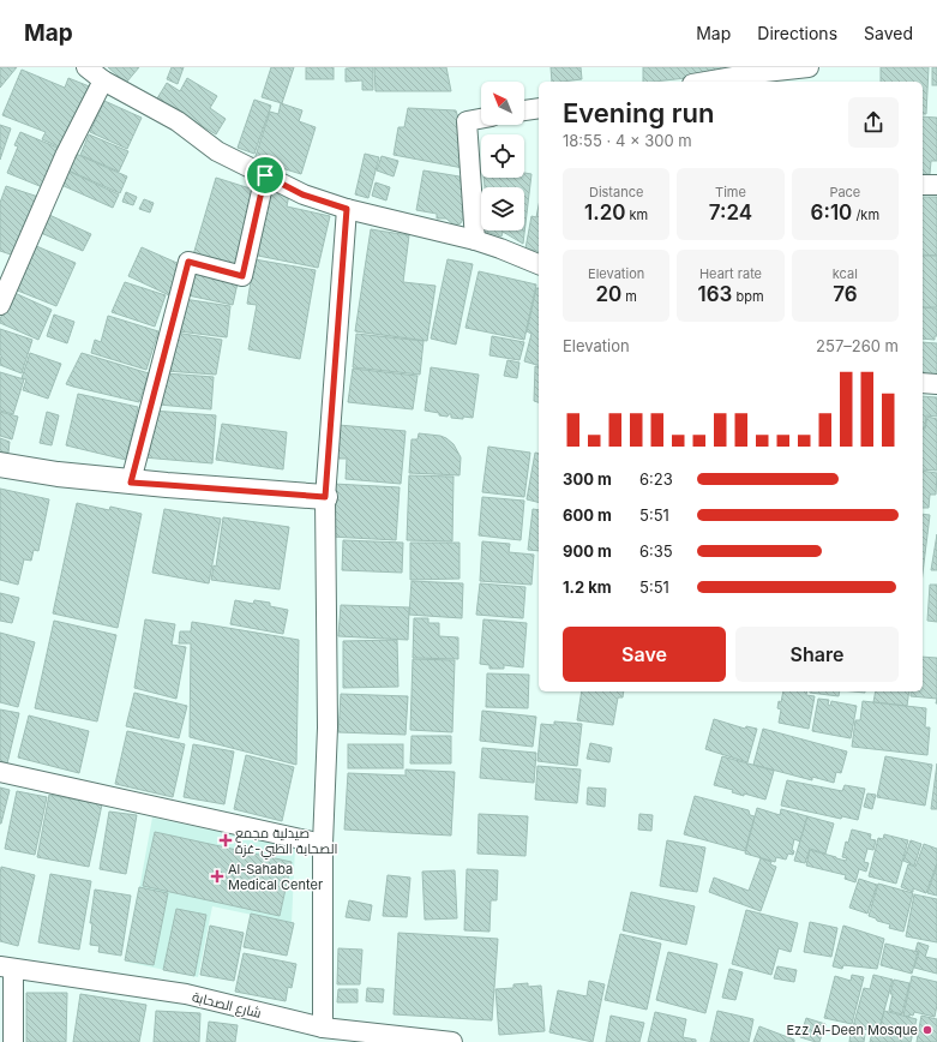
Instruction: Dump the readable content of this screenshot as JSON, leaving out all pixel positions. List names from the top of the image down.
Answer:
{
  "streets": {
    "street": ["شارع الصحابة"]
  },
  "places": {
    "health": ["صيدلية مجمع الصحابة الطبي-غزة", "Al-Sahaba Medical Center"],
    "other": ["Ezz Al-Deen Mosque"]
  },
  "north": "top left",
  "page": {
    "header": "Map",
    "nav": ["Map", "Directions", "Saved"],
    "heading": ["Evening run", "18:55 · 4 × 300 m"],
    "stats": [
      ["Distance", "1.20 km"],
      ["Time", "7:24"],
      ["Pace", "6:10 /km"],
      ["Elevation", "20 m"],
      ["Heart rate", "163 bpm"],
      ["kcal", "76"]
    ],
    "chart": ["Elevation", "257–260 m"],
    "list": [
      {
        "name": "300 m",
        "note": "6:23"
      },
      {
        "name": "600 m",
        "note": "5:51"
      },
      {
        "name": "900 m",
        "note": "6:35"
      },
      {
        "name": "1.2 km",
        "note": "5:51"
      }
    ],
    "buttons": ["Save", "Share"]
  }
}
